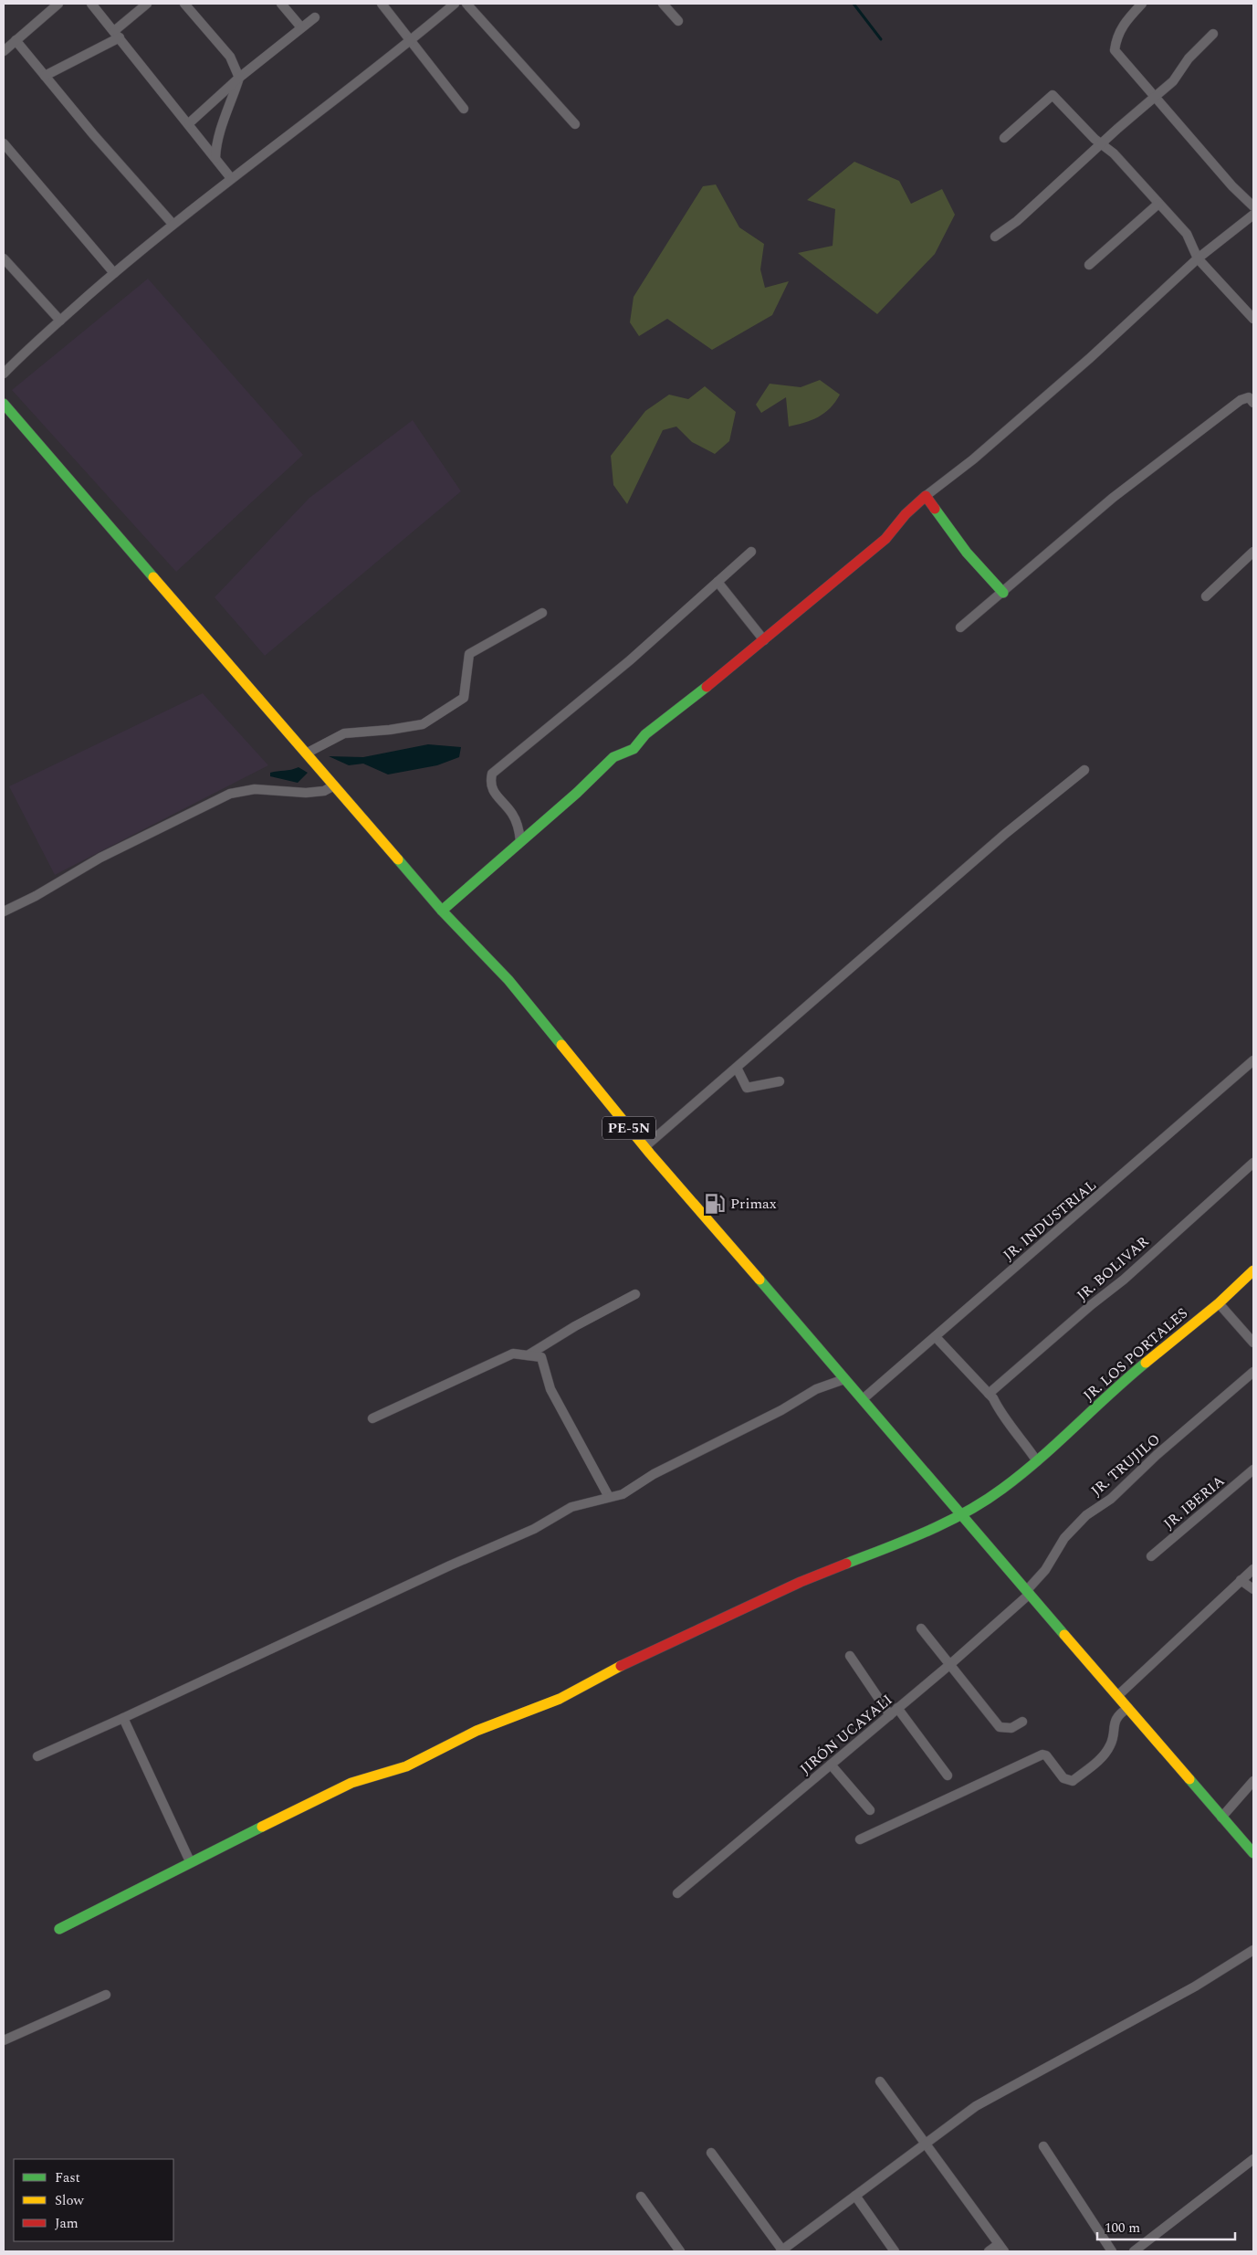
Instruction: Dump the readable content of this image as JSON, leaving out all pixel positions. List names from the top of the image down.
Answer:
{
  "streets": {
    "main road": ["PE-5N", "JR. LOS PORTALES"],
    "street": [
      "JR. INDUSTRIAL",
      "JR. BOLIVAR",
      "JR. TRUJILO",
      "JR. IBERIA",
      "JIRÓN UCAYALI"
    ]
  },
  "crossings": [
    ["PE-5N", "JR. INDUSTRIAL"],
    ["PE-5N", "JR. LOS PORTALES"],
    ["PE-5N", "JR. TRUJILO"],
    ["PE-5N", "JIRÓN UCAYALI"],
    ["JR. TRUJILO", "JIRÓN UCAYALI"]
  ],
  "places": {
    "fuel station": ["Primax"]
  },
  "legend": ["Fast", "Slow", "Jam"],
  "scale_bar": "100 m"
}
